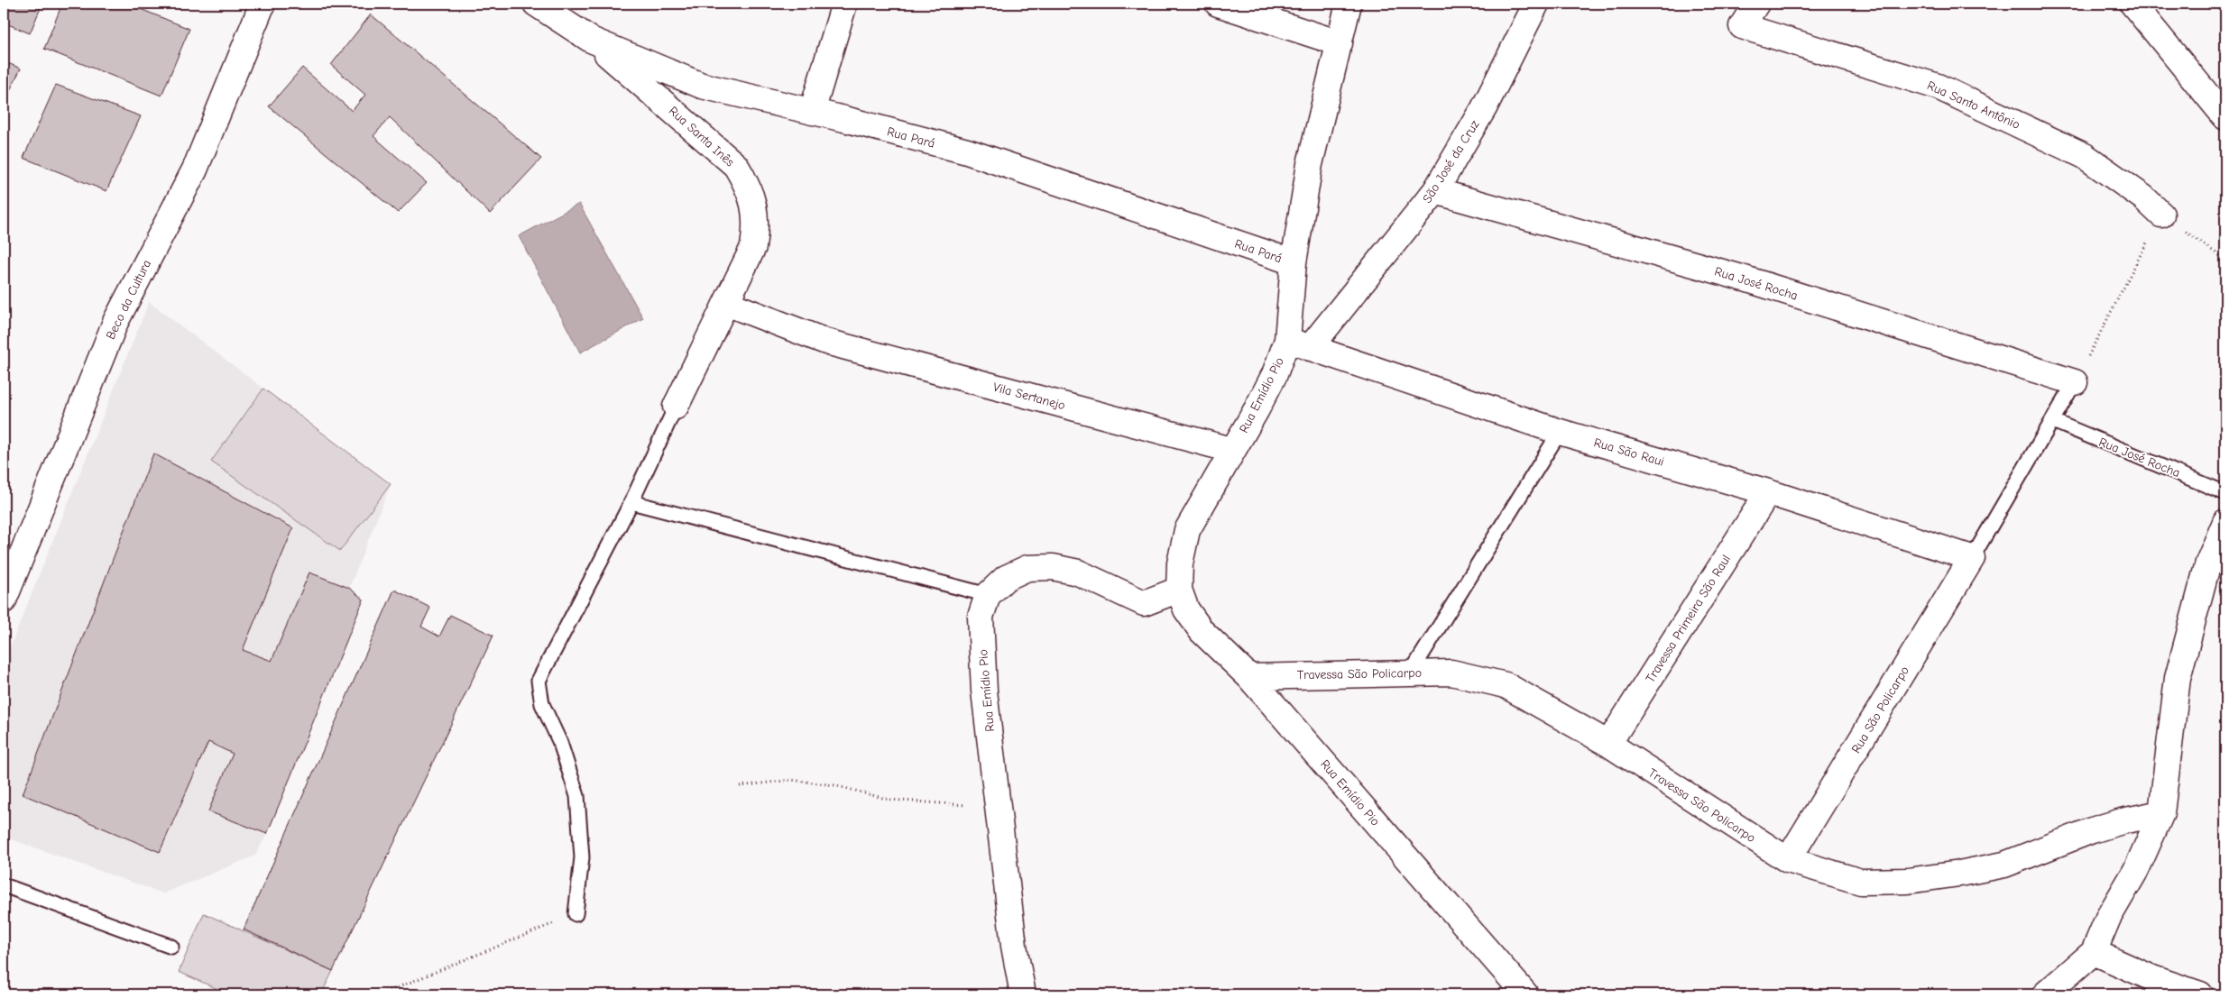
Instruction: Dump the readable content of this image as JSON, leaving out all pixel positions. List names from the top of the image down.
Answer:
{
  "streets": {
    "street": [
      "Rua Santo Antônio",
      "Rua Santa Inês",
      "Rua Pará",
      "São José da Cruz",
      "Rua José Rocha",
      "Beco da Cultura",
      "Rua Emídio Pio",
      "Vila Sertanejo",
      "Rua São Raui",
      "Travessa Primeira São Raul",
      "Travessa São Policarpo",
      "Rua São Policarpo"
    ]
  },
  "crossings": [
    ["Rua Santa Inês", "Rua Pará"],
    ["Rua Santa Inês", "Vila Sertanejo"],
    ["Rua Pará", "Rua Emídio Pio"],
    ["São José da Cruz", "Rua José Rocha"],
    ["São José da Cruz", "Rua São Raui"],
    ["Rua Emídio Pio", "Vila Sertanejo"],
    ["Rua Emídio Pio", "Rua São Raui"],
    ["Rua Emídio Pio", "Travessa São Policarpo"],
    ["Rua São Raui", "Travessa Primeira São Raul"],
    ["Rua São Raui", "Rua São Policarpo"],
    ["Travessa Primeira São Raul", "Travessa São Policarpo"],
    ["Travessa São Policarpo", "Rua São Policarpo"]
  ]
}
